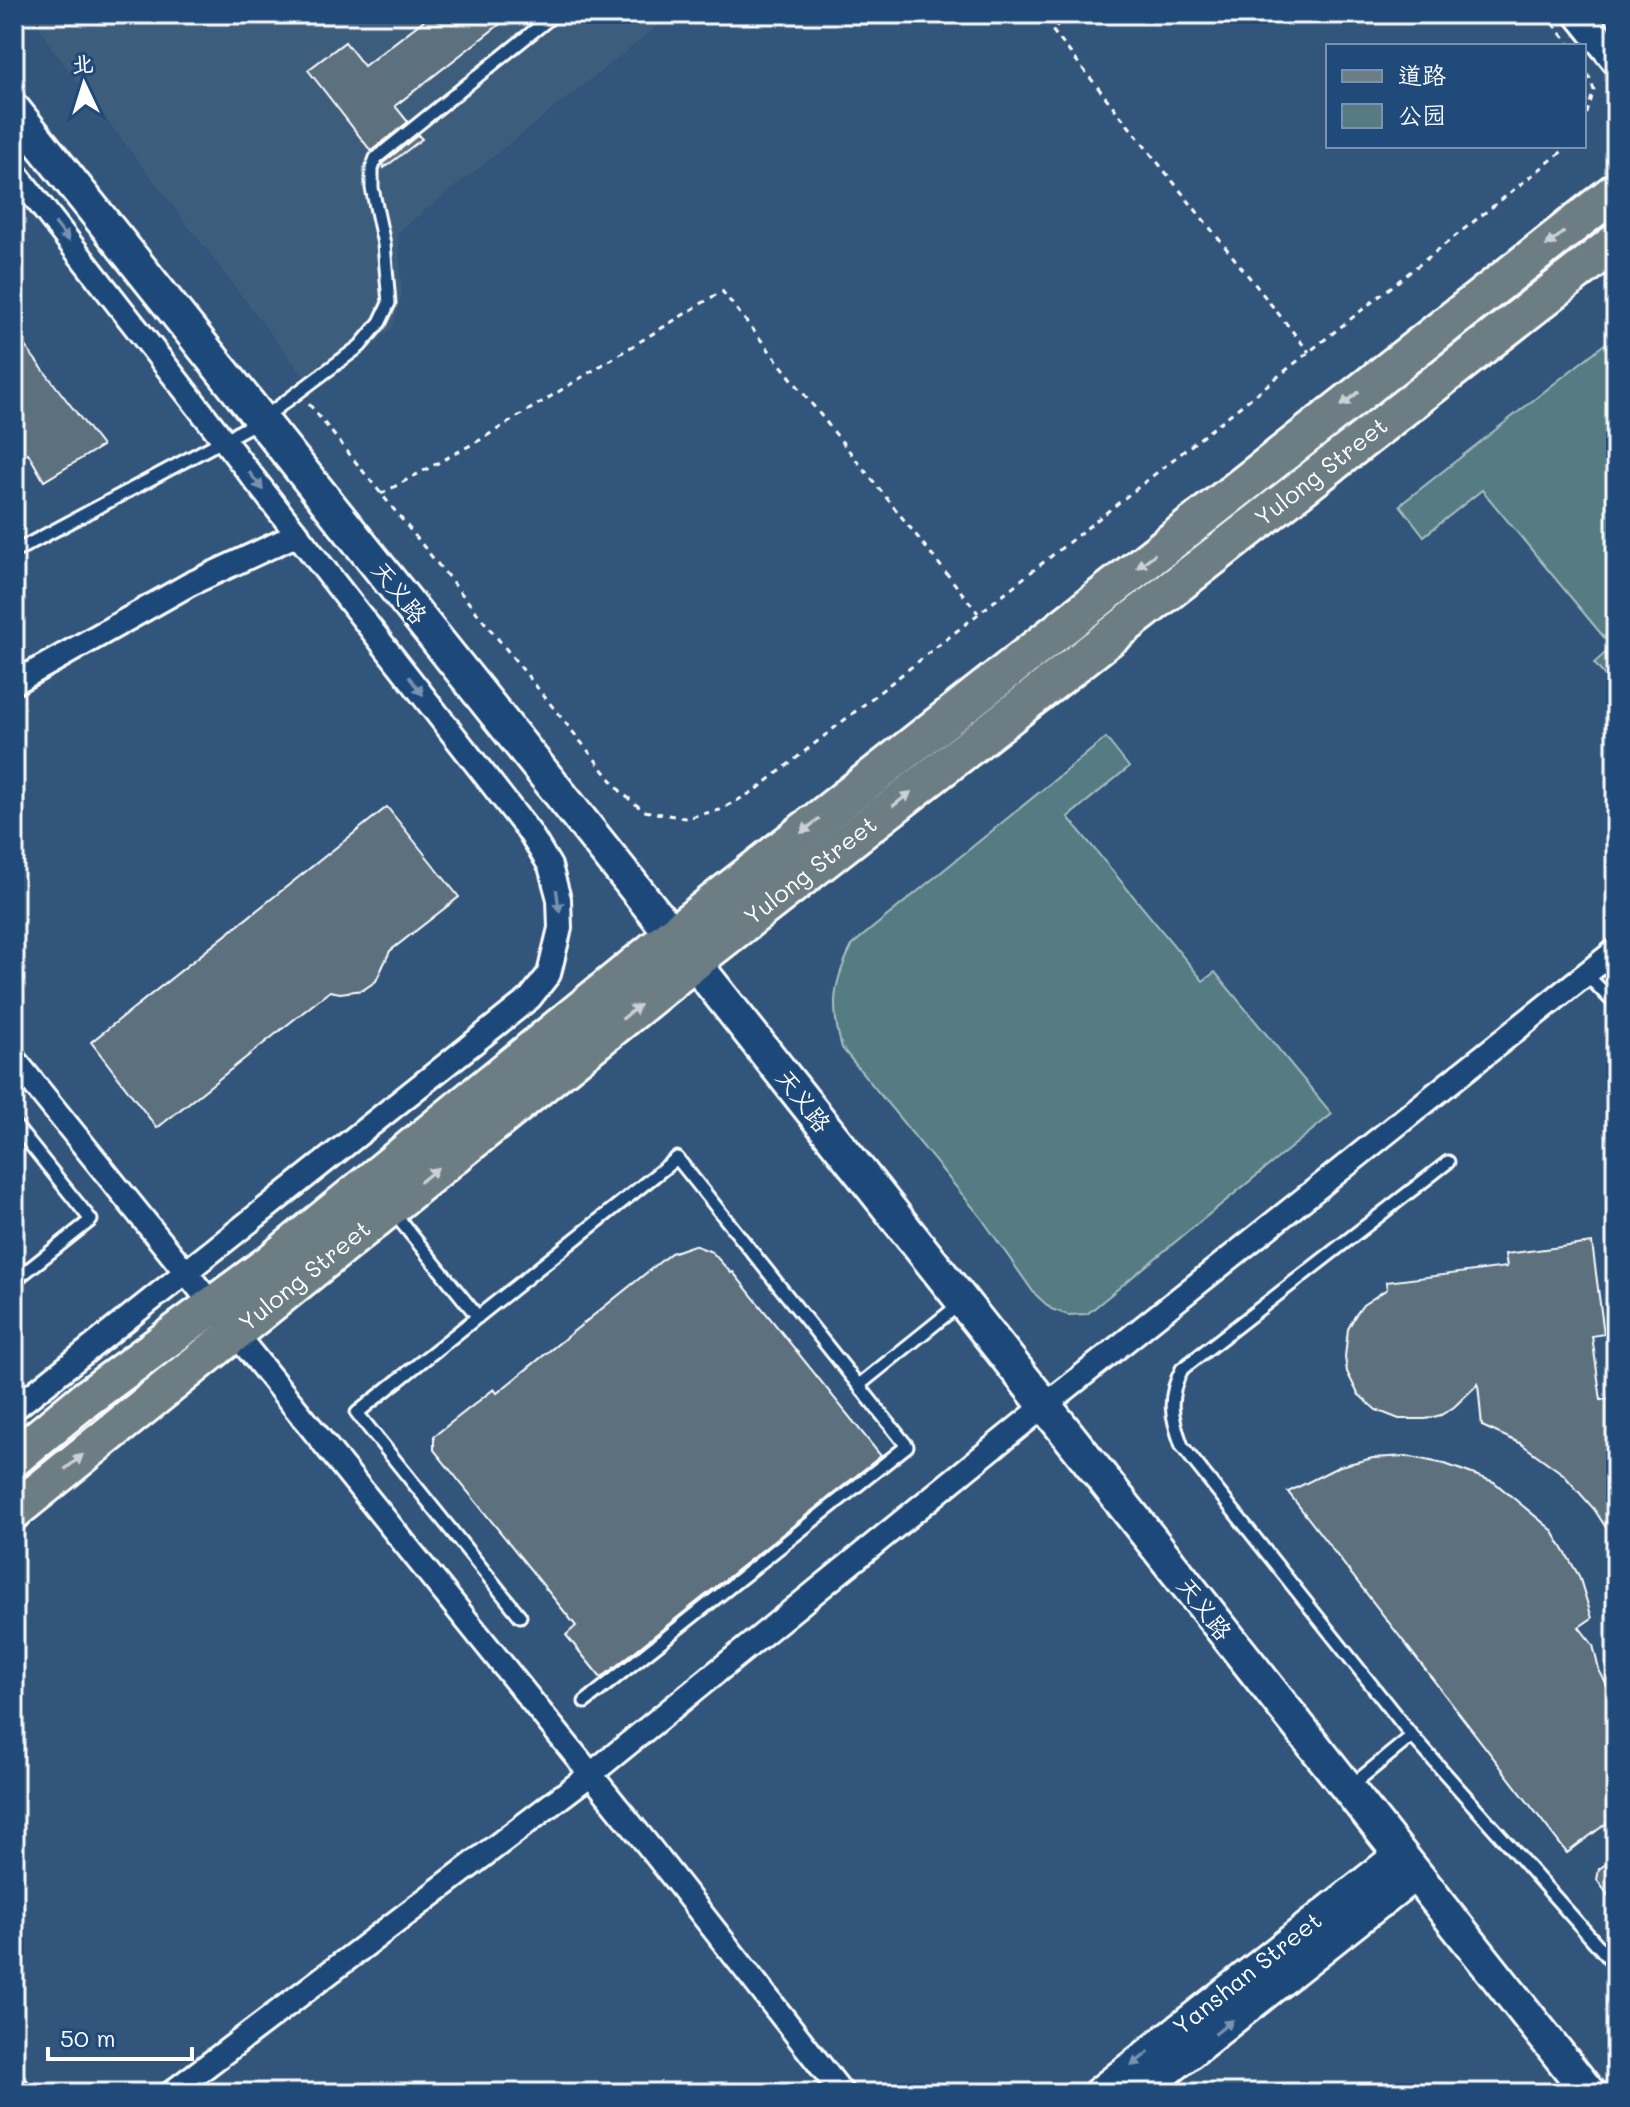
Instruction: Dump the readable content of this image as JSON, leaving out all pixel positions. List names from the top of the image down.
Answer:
{
  "streets": {
    "main road": ["Yulong Street", "天义路"],
    "street": ["Yanshan Street"]
  },
  "crossings": [
    ["Yulong Street", "天义路"],
    ["天义路", "Yanshan Street"]
  ],
  "legend": ["道路", "公园"],
  "scale_bar": "50 m",
  "north": "top"
}
